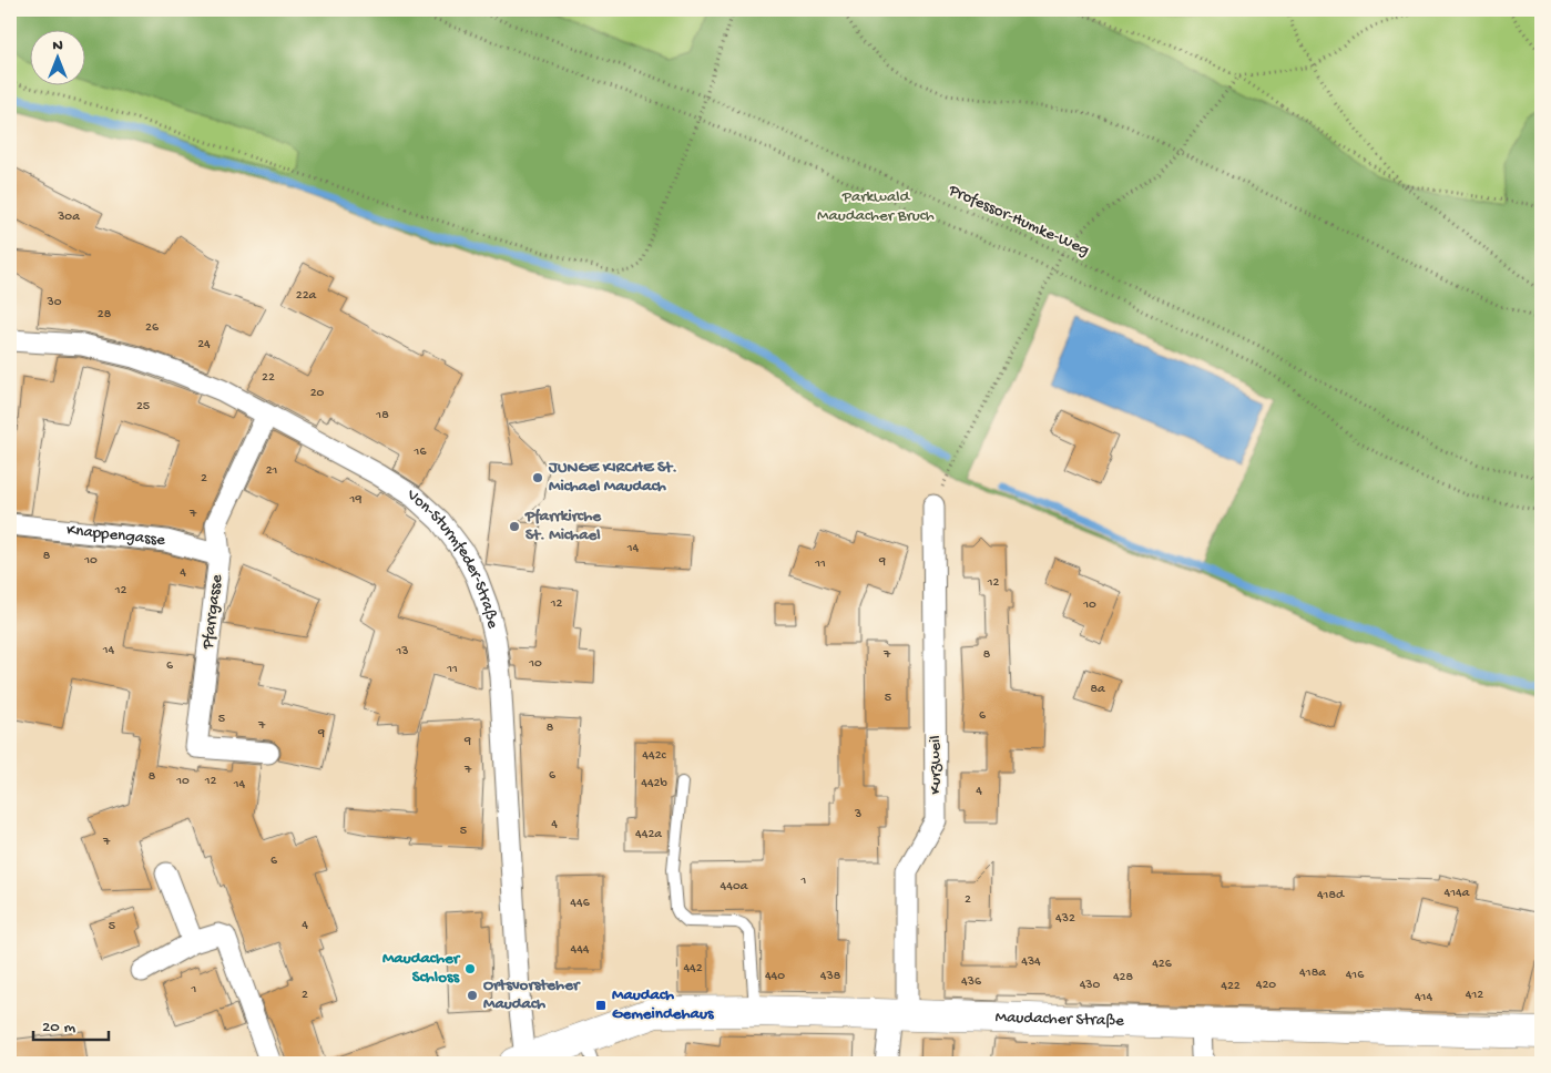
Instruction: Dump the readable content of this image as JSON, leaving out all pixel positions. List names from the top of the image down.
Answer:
{
  "streets": {
    "street": [
      "Knappengasse",
      "Von-Sturmfeder-Straße",
      "Pfarrgasse",
      "Kurzweil",
      "Maudacher Straße"
    ],
    "path": ["Professor-Humke-Weg"]
  },
  "crossings": [
    ["Knappengasse", "Pfarrgasse"],
    ["Von-Sturmfeder-Straße", "Pfarrgasse"],
    ["Von-Sturmfeder-Straße", "Maudacher Straße"],
    ["Kurzweil", "Maudacher Straße"]
  ],
  "parks": ["Parkwald Maudacher Bruch"],
  "places": {
    "other": [
      "JUNGE KIRCHE St. Michael Maudach",
      "Pfarrkirche St. Michael",
      "Maudacher Schloss",
      "Ortsvorsteher Maudach"
    ],
    "transit": ["Maudach Gemeindehaus"]
  },
  "house_numbers": [
    "30a",
    "22a",
    "30",
    "28",
    "26",
    "24",
    "22",
    "20",
    "25",
    "18",
    "16",
    "21",
    "2",
    "19",
    "7",
    "14",
    "8",
    "10",
    "9",
    "11",
    "4",
    "12",
    "12",
    "12",
    "10",
    "14",
    "13",
    "7",
    "8",
    "10",
    "6",
    "11",
    "8a",
    "5",
    "6",
    "5",
    "7",
    "8",
    "9",
    "9",
    "442c",
    "7",
    "6",
    "8",
    "10",
    "12",
    "442b",
    "14",
    "4",
    "3",
    "4",
    "5",
    "442a",
    "7",
    "6",
    "1",
    "440a",
    "414a",
    "418d",
    "2",
    "446",
    "432",
    "4",
    "5",
    "444",
    "434",
    "426",
    "442",
    "418a",
    "416",
    "440",
    "438",
    "428",
    "436",
    "430",
    "420",
    "422",
    "1",
    "2",
    "412",
    "414"
  ],
  "scale_bar": "20 m",
  "north": "top"
}
